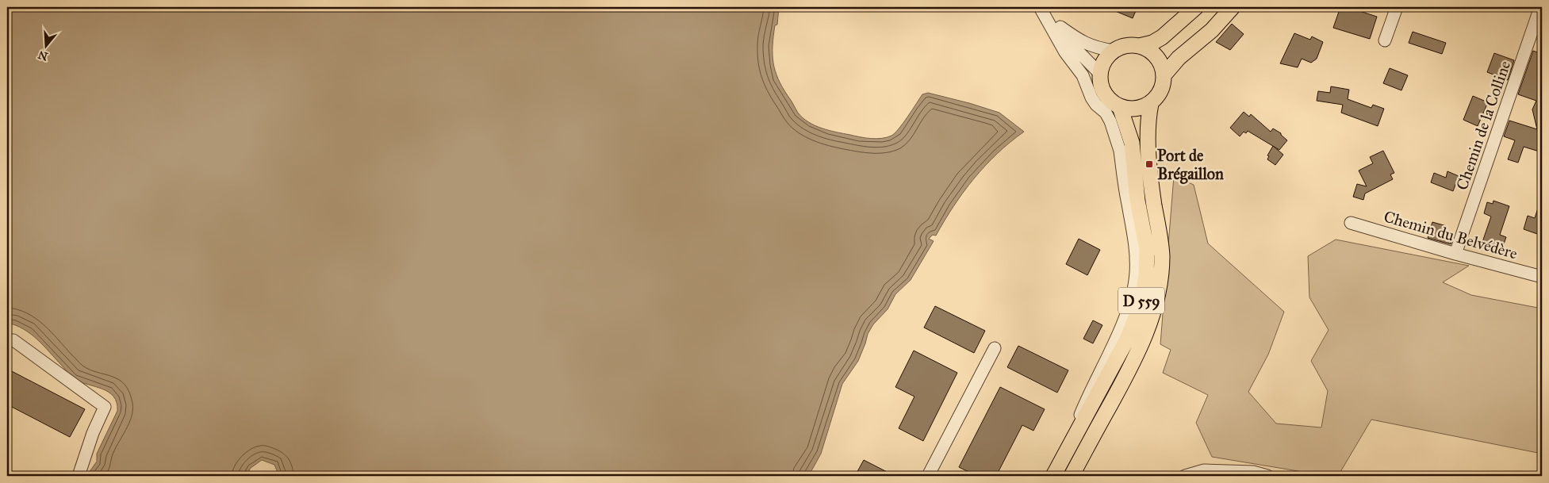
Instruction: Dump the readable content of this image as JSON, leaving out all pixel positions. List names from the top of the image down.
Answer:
{
  "streets": {
    "main road": ["D 559"],
    "street": ["Chemin de la Colline", "Chemin du Belvédère"]
  },
  "crossings": [
    ["Chemin de la Colline", "Chemin du Belvédère"]
  ],
  "places": {
    "transit": ["Port de Brégaillon"]
  },
  "north": "bottom"
}
